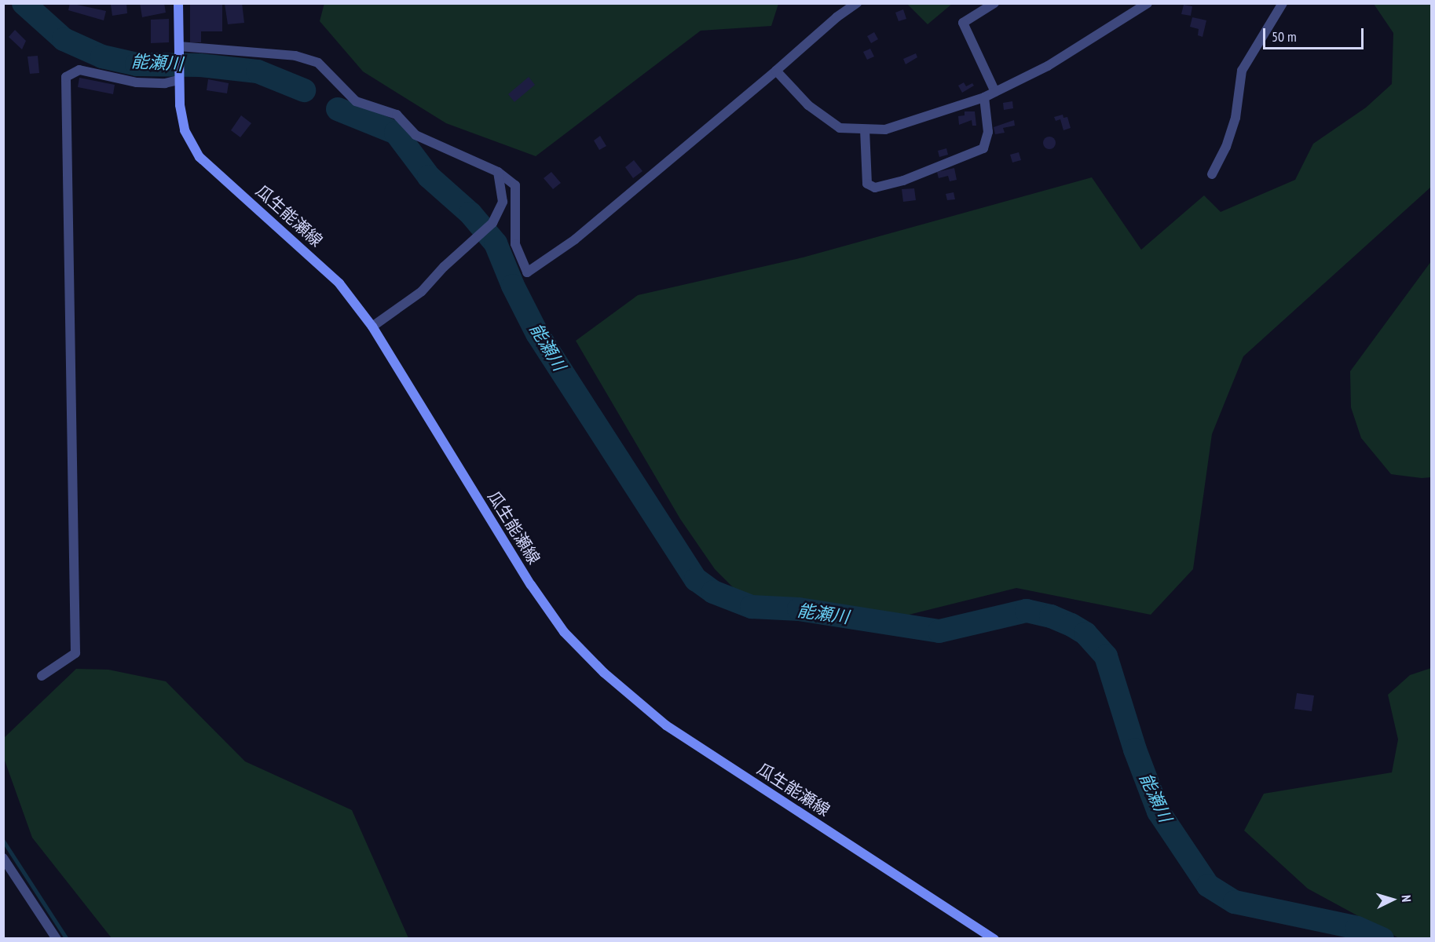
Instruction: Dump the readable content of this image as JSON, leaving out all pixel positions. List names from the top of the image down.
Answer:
{
  "streets": {
    "main road": ["瓜生能瀬線"]
  },
  "water": ["能瀬川"],
  "scale_bar": "50 m",
  "north": "right"
}
